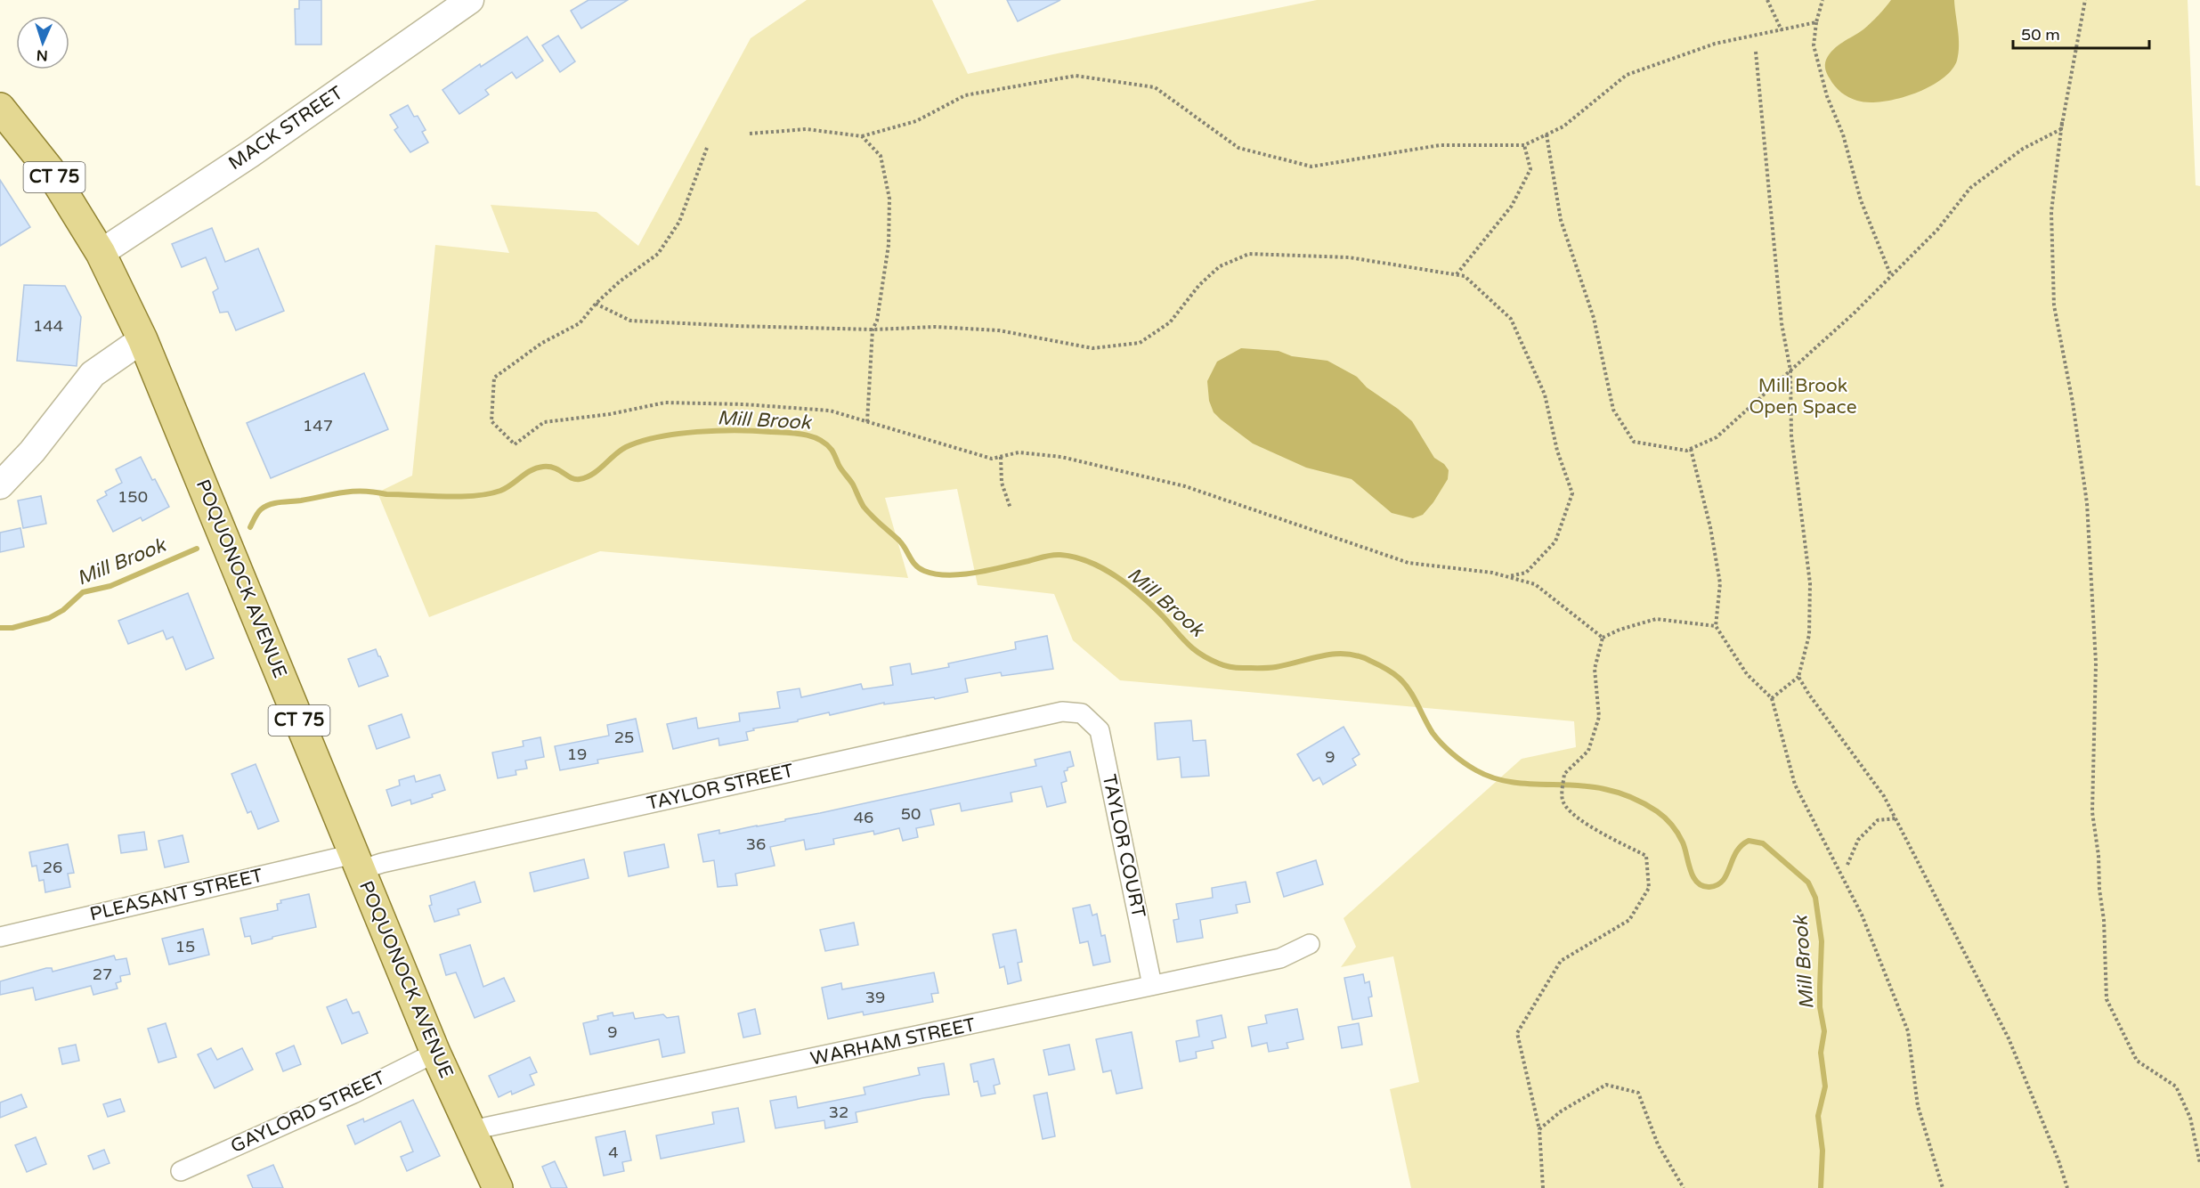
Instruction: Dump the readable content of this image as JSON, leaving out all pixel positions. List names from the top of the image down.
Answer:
{
  "streets": {
    "main road": ["CT 75", "POQUONOCK AVENUE"],
    "street": [
      "MACK STREET",
      "TAYLOR STREET",
      "TAYLOR COURT",
      "PLEASANT STREET",
      "WARHAM STREET",
      "GAYLORD STREET"
    ]
  },
  "crossings": [
    ["MACK STREET", "POQUONOCK AVENUE"],
    ["POQUONOCK AVENUE", "TAYLOR STREET"],
    ["POQUONOCK AVENUE", "PLEASANT STREET"],
    ["POQUONOCK AVENUE", "WARHAM STREET"],
    ["POQUONOCK AVENUE", "GAYLORD STREET"],
    ["TAYLOR STREET", "TAYLOR COURT"],
    ["TAYLOR STREET", "PLEASANT STREET"],
    ["TAYLOR COURT", "WARHAM STREET"]
  ],
  "water": ["Mill Brook"],
  "parks": ["Mill Brook Open Space"],
  "house_numbers": [
    "144",
    "147",
    "150",
    "25",
    "19",
    "9",
    "50",
    "46",
    "36",
    "26",
    "15",
    "27",
    "39",
    "9",
    "32",
    "4"
  ],
  "scale_bar": "50 m",
  "north": "bottom"
}
